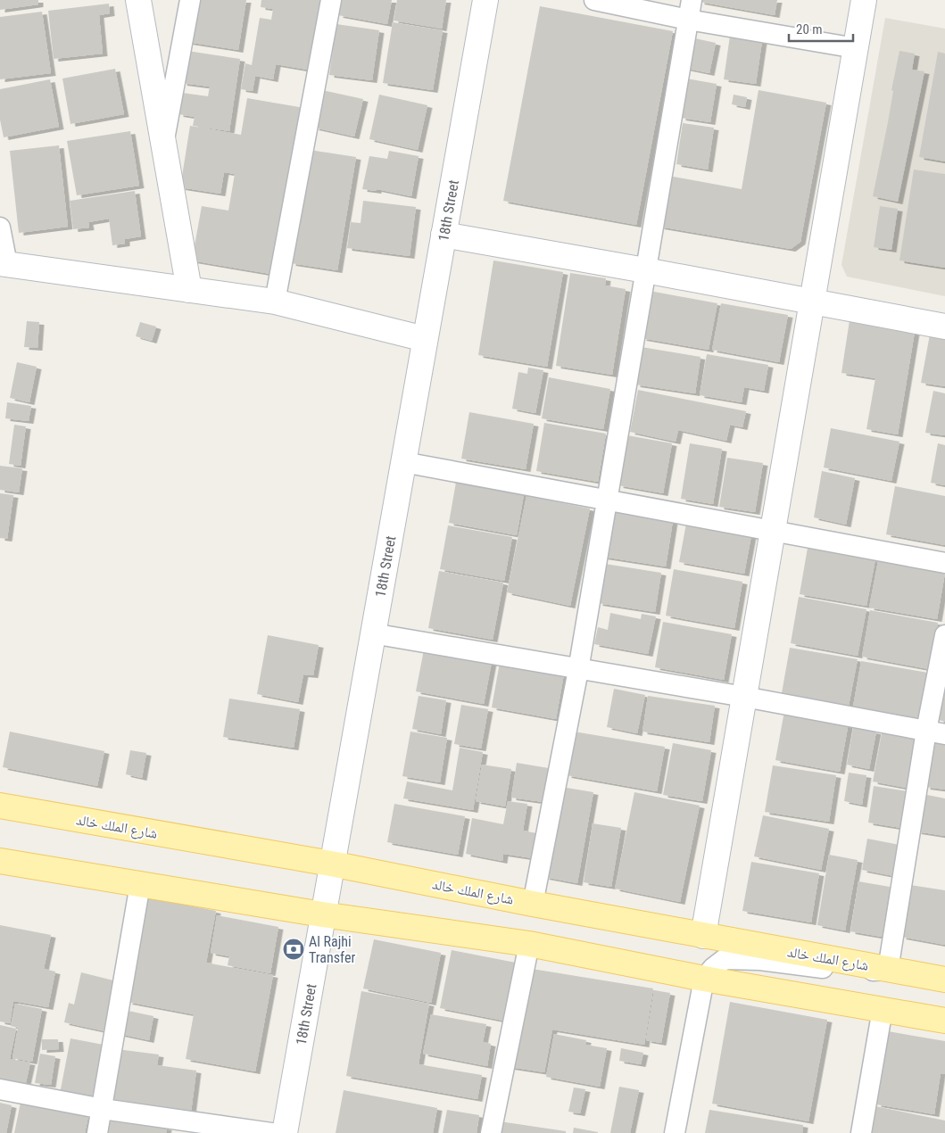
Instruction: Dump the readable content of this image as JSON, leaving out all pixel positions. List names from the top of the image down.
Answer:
{
  "streets": {
    "main road": ["شارع الملك خالد"],
    "street": ["18th Street"]
  },
  "crossings": [
    ["18th Street", "شارع الملك خالد"]
  ],
  "places": {
    "bank": ["Al Rajhi Transfer"]
  },
  "scale_bar": "20 m"
}
